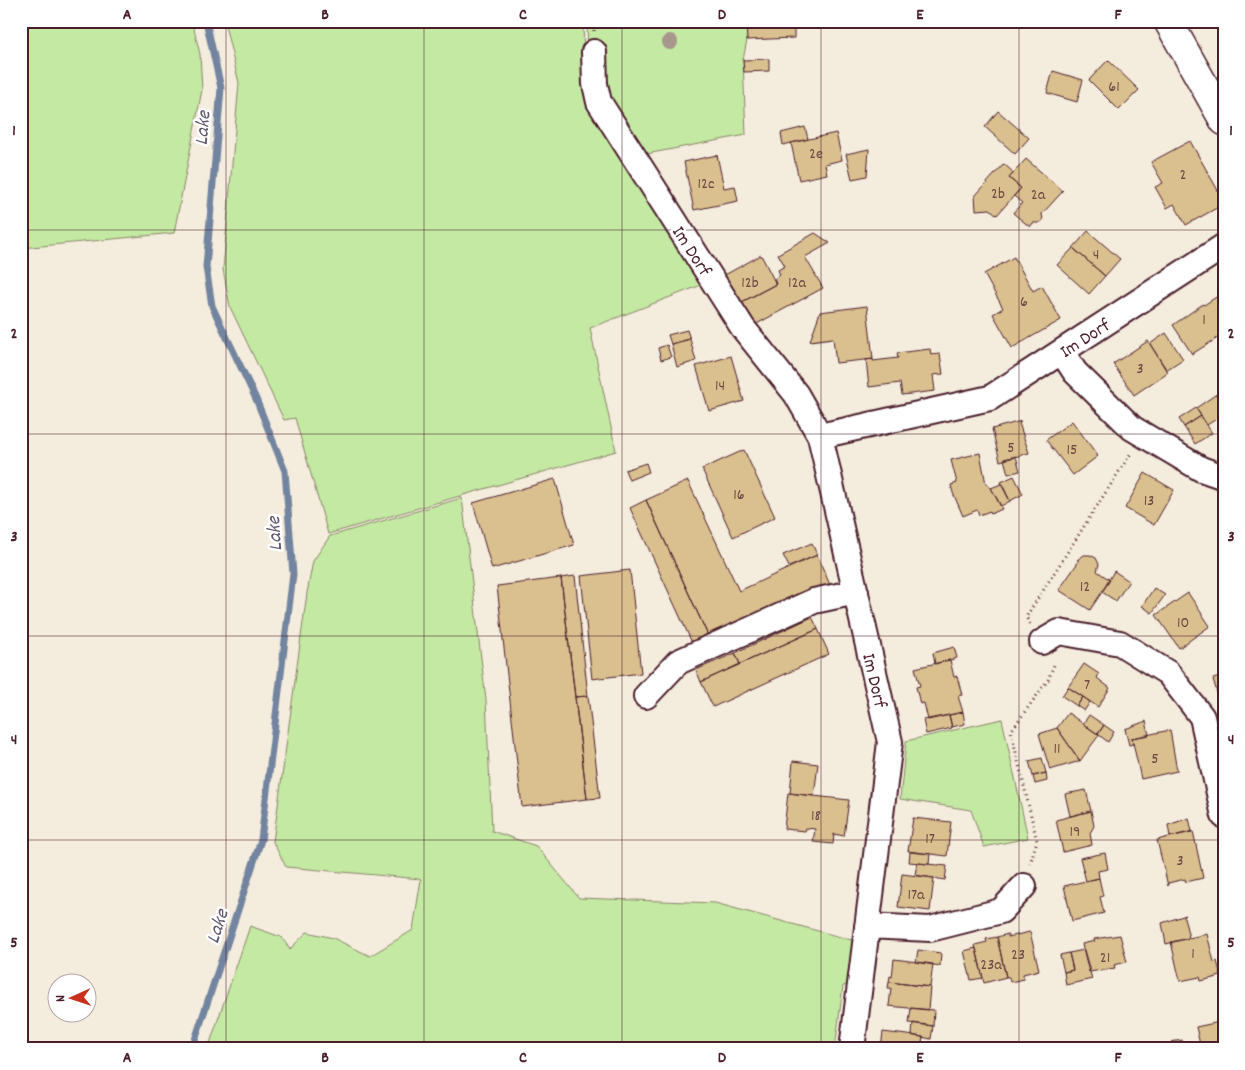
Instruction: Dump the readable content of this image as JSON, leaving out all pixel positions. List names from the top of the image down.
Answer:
{
  "streets": {
    "street": ["Im Dorf"]
  },
  "water": ["Lake"],
  "house_numbers": [
    "61",
    "2e",
    "2",
    "12c",
    "2b",
    "2a",
    "4",
    "12b",
    "12a",
    "6",
    "1",
    "3",
    "14",
    "5",
    "15",
    "16",
    "13",
    "12",
    "10",
    "7",
    "11",
    "5",
    "18",
    "19",
    "17",
    "3",
    "17a",
    "1",
    "23",
    "21",
    "23a"
  ],
  "north": "left",
  "grid": {
    "columns": [
      "A",
      "B",
      "C",
      "D",
      "E",
      "F"
    ],
    "rows": [
      "1",
      "2",
      "3",
      "4",
      "5"
    ]
  }
}
